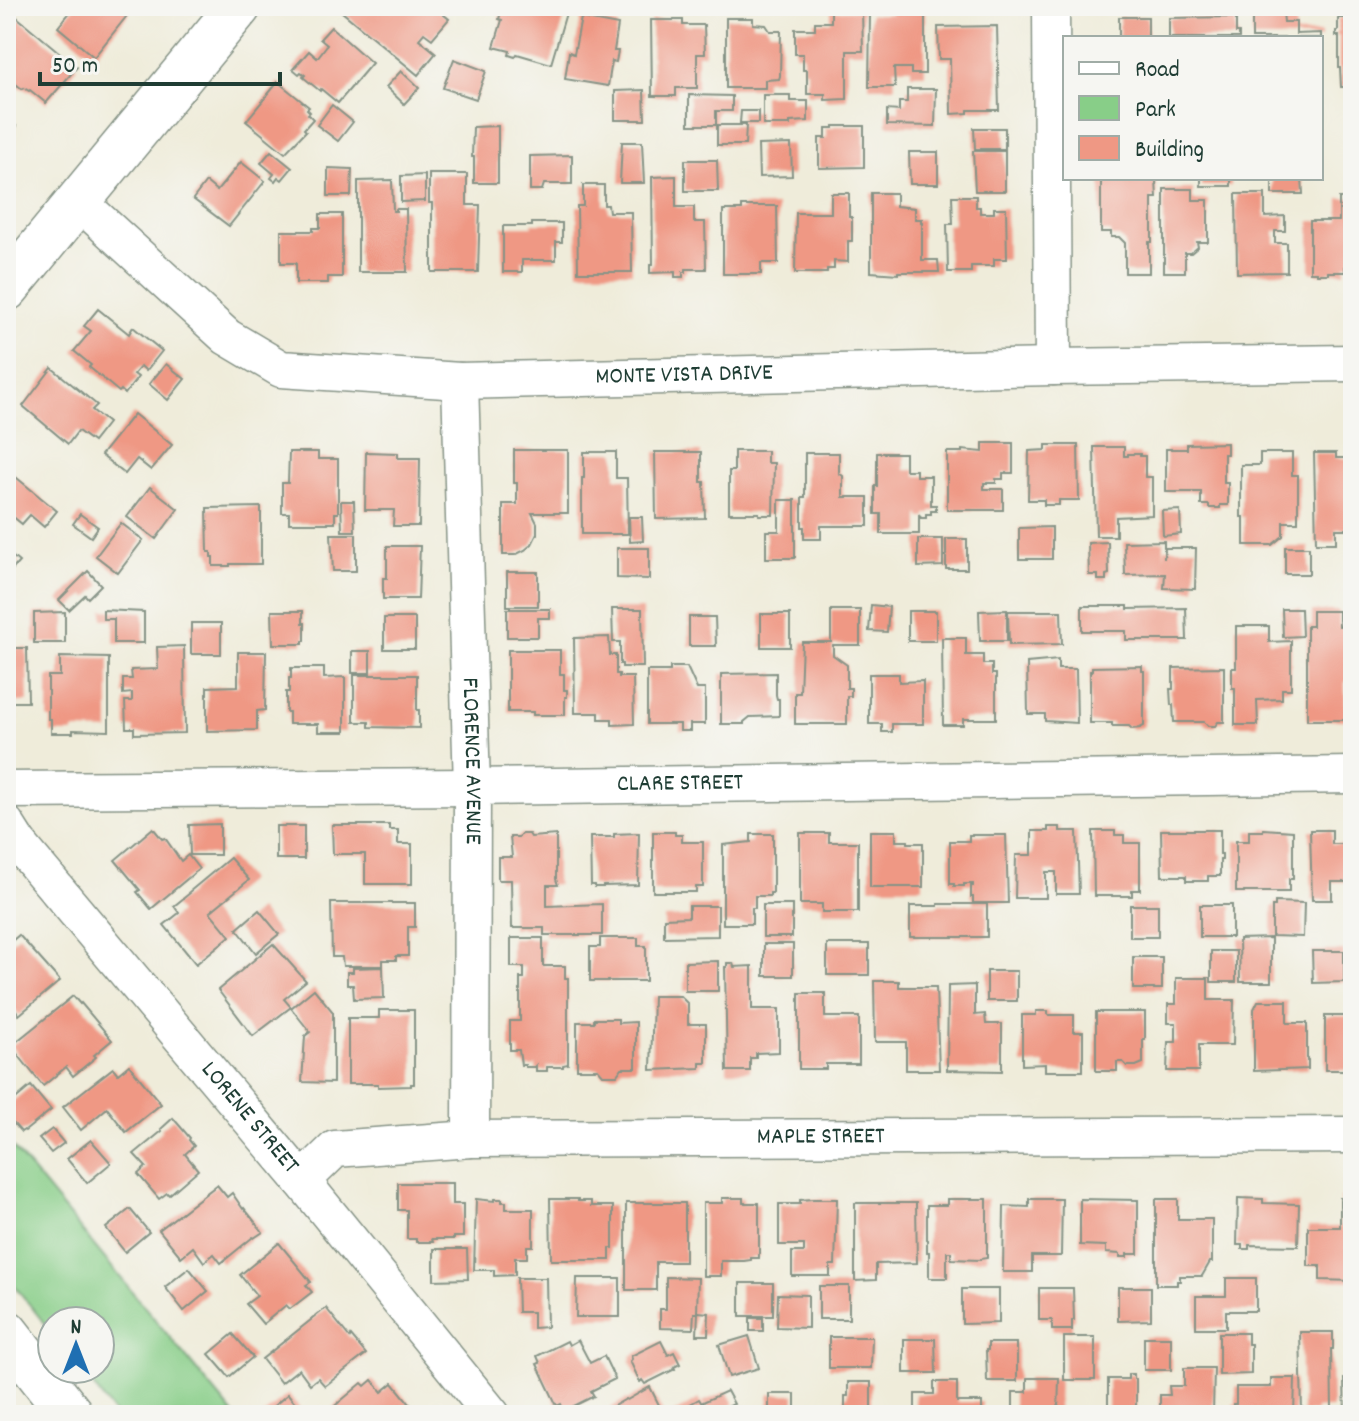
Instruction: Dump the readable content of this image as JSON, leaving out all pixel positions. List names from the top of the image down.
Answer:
{
  "streets": {
    "street": [
      "MONTE VISTA DRIVE",
      "FLORENCE AVENUE",
      "CLARE STREET",
      "LORENE STREET",
      "MAPLE STREET"
    ]
  },
  "crossings": [
    ["MONTE VISTA DRIVE", "FLORENCE AVENUE"],
    ["FLORENCE AVENUE", "CLARE STREET"],
    ["FLORENCE AVENUE", "MAPLE STREET"],
    ["LORENE STREET", "MAPLE STREET"]
  ],
  "legend": ["Road", "Park", "Building"],
  "scale_bar": "50 m",
  "north": "top"
}
